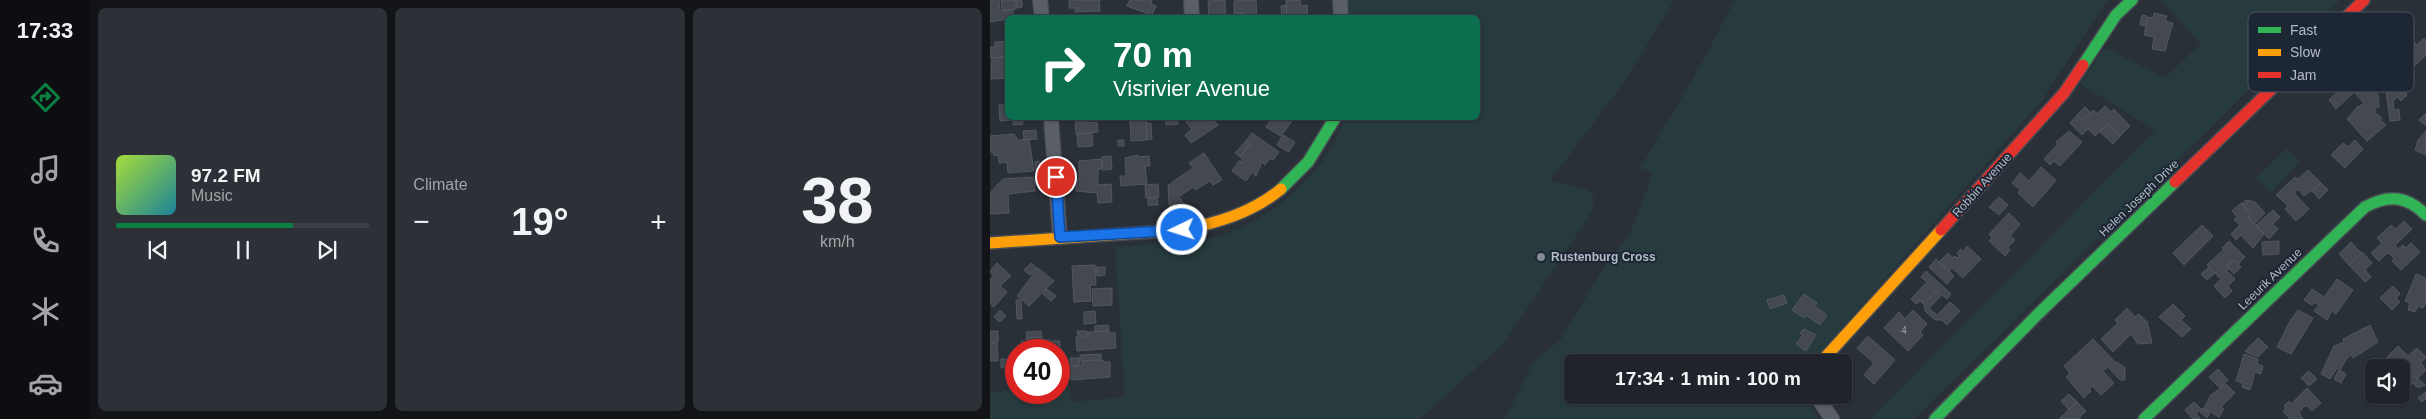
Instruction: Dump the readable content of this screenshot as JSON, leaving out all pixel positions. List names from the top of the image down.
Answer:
{
  "streets": {
    "street": ["Robbin Avenue", "Helen Joseph Drive", "Leeurik Avenue"]
  },
  "places": ["Rustenburg Cross"],
  "house_numbers": ["4"],
  "legend": ["Fast", "Slow", "Jam"],
  "page": {
    "tabs": "17:33",
    "tile": [
      "Climate",
      ["38", "km/h"]
    ],
    "turn": ["70 m", "Visrivier Avenue"],
    "song": ["97.2 FM", "Music"],
    "heat": ["−", "19°", "+"],
    "limit": "40",
    "trip": "17:34 · 1 min · 100 m"
  }
}
